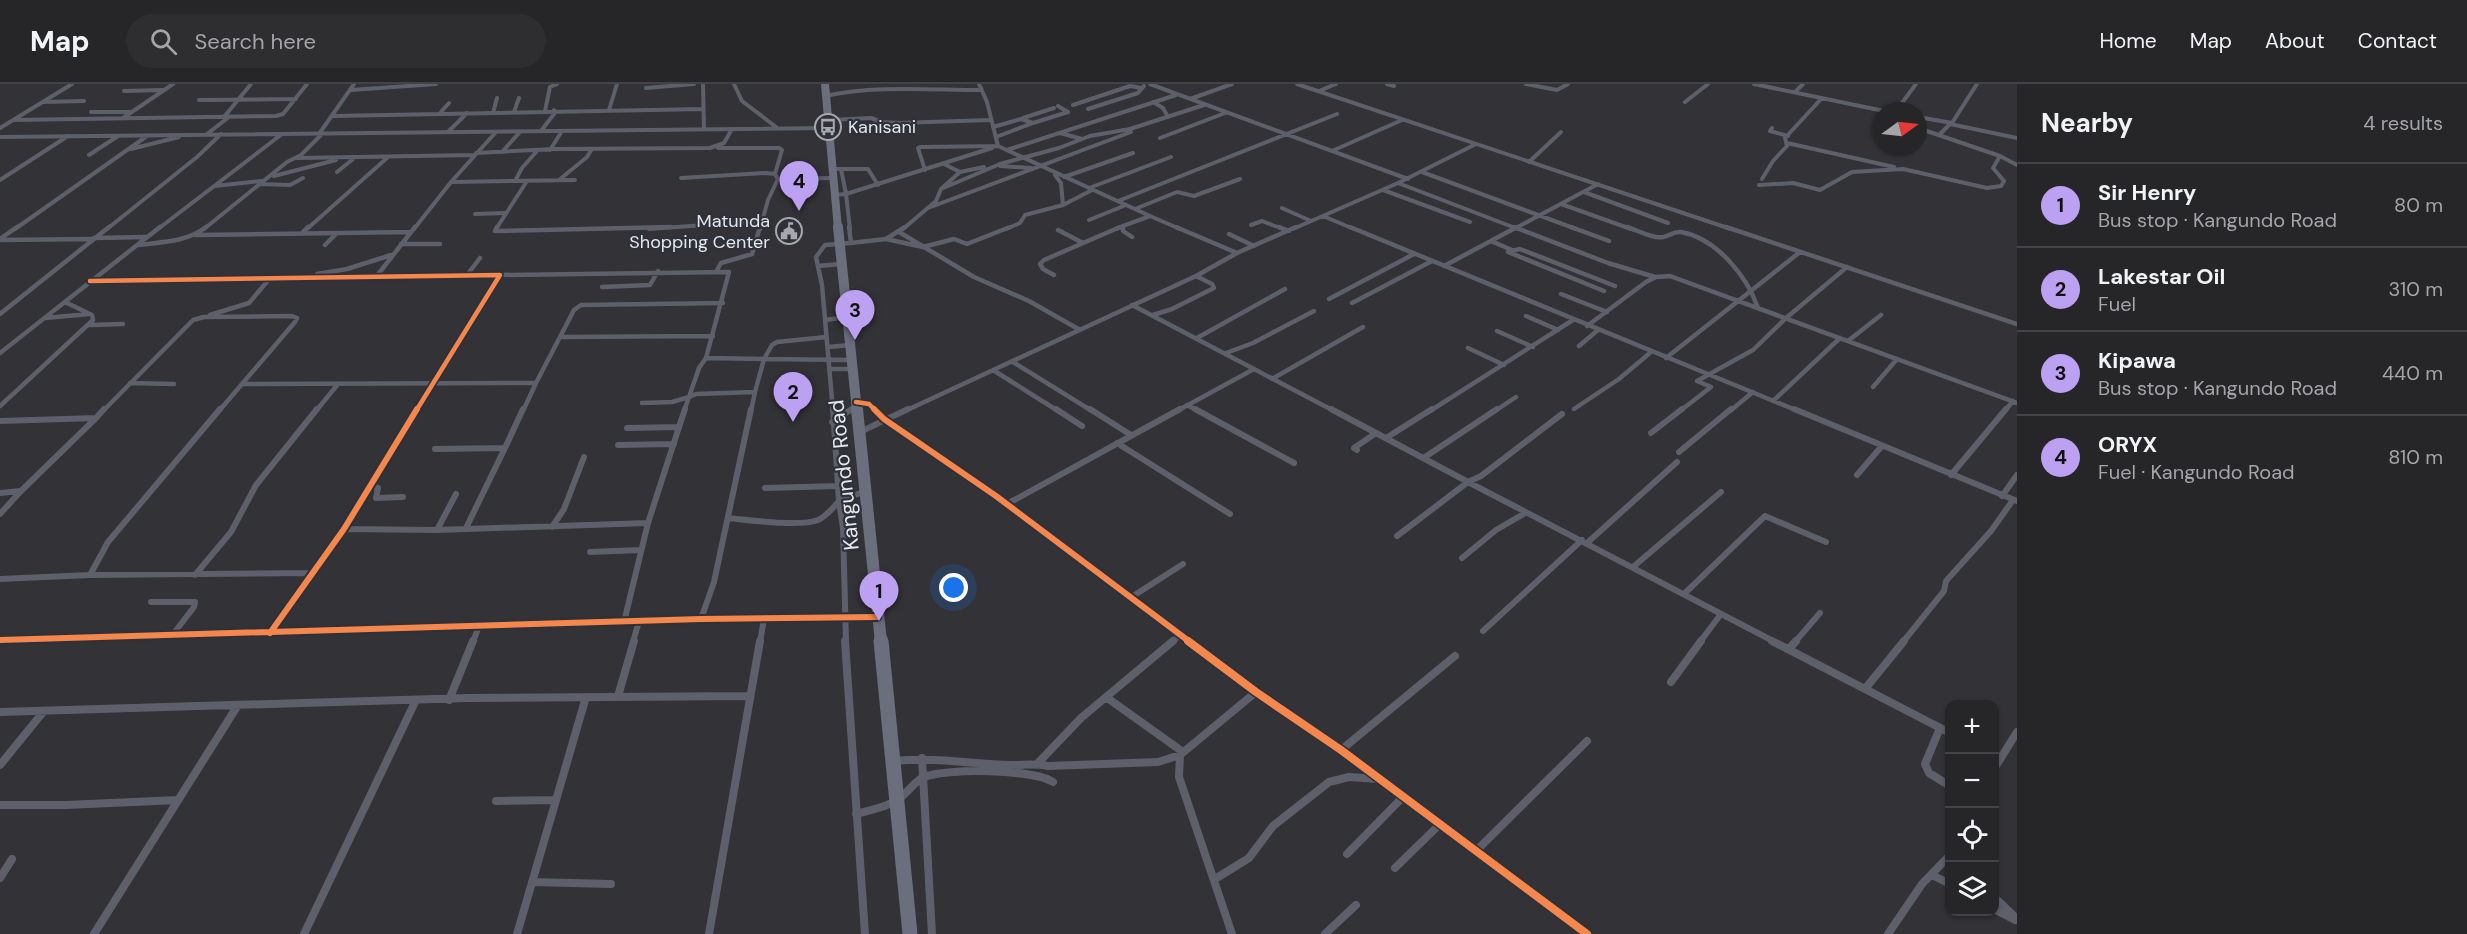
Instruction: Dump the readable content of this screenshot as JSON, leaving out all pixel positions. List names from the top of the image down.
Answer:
{
  "streets": {
    "highway": ["Kangundo Road"]
  },
  "places": {
    "bus stop": ["Kanisani"],
    "public building": ["Matunda Shopping Center"]
  },
  "north": "right",
  "page": {
    "header": "Map",
    "search": "Search here",
    "nav": [
      "Home",
      "Map",
      "About",
      "Contact"
    ],
    "heading": ["Nearby", "4 results"],
    "pins": [
      "4",
      "3",
      "2",
      "1"
    ],
    "list": [
      {
        "mark": "1",
        "name": "Sir Henry",
        "note": "Bus stop · Kangundo Road",
        "value": "80 m"
      },
      {
        "mark": "2",
        "name": "Lakestar Oil",
        "note": "Fuel",
        "value": "310 m"
      },
      {
        "mark": "3",
        "name": "Kipawa",
        "note": "Bus stop · Kangundo Road",
        "value": "440 m"
      },
      {
        "mark": "4",
        "name": "ORYX",
        "note": "Fuel · Kangundo Road",
        "value": "810 m"
      }
    ],
    "map_buttons": ["+", "−"]
  }
}
